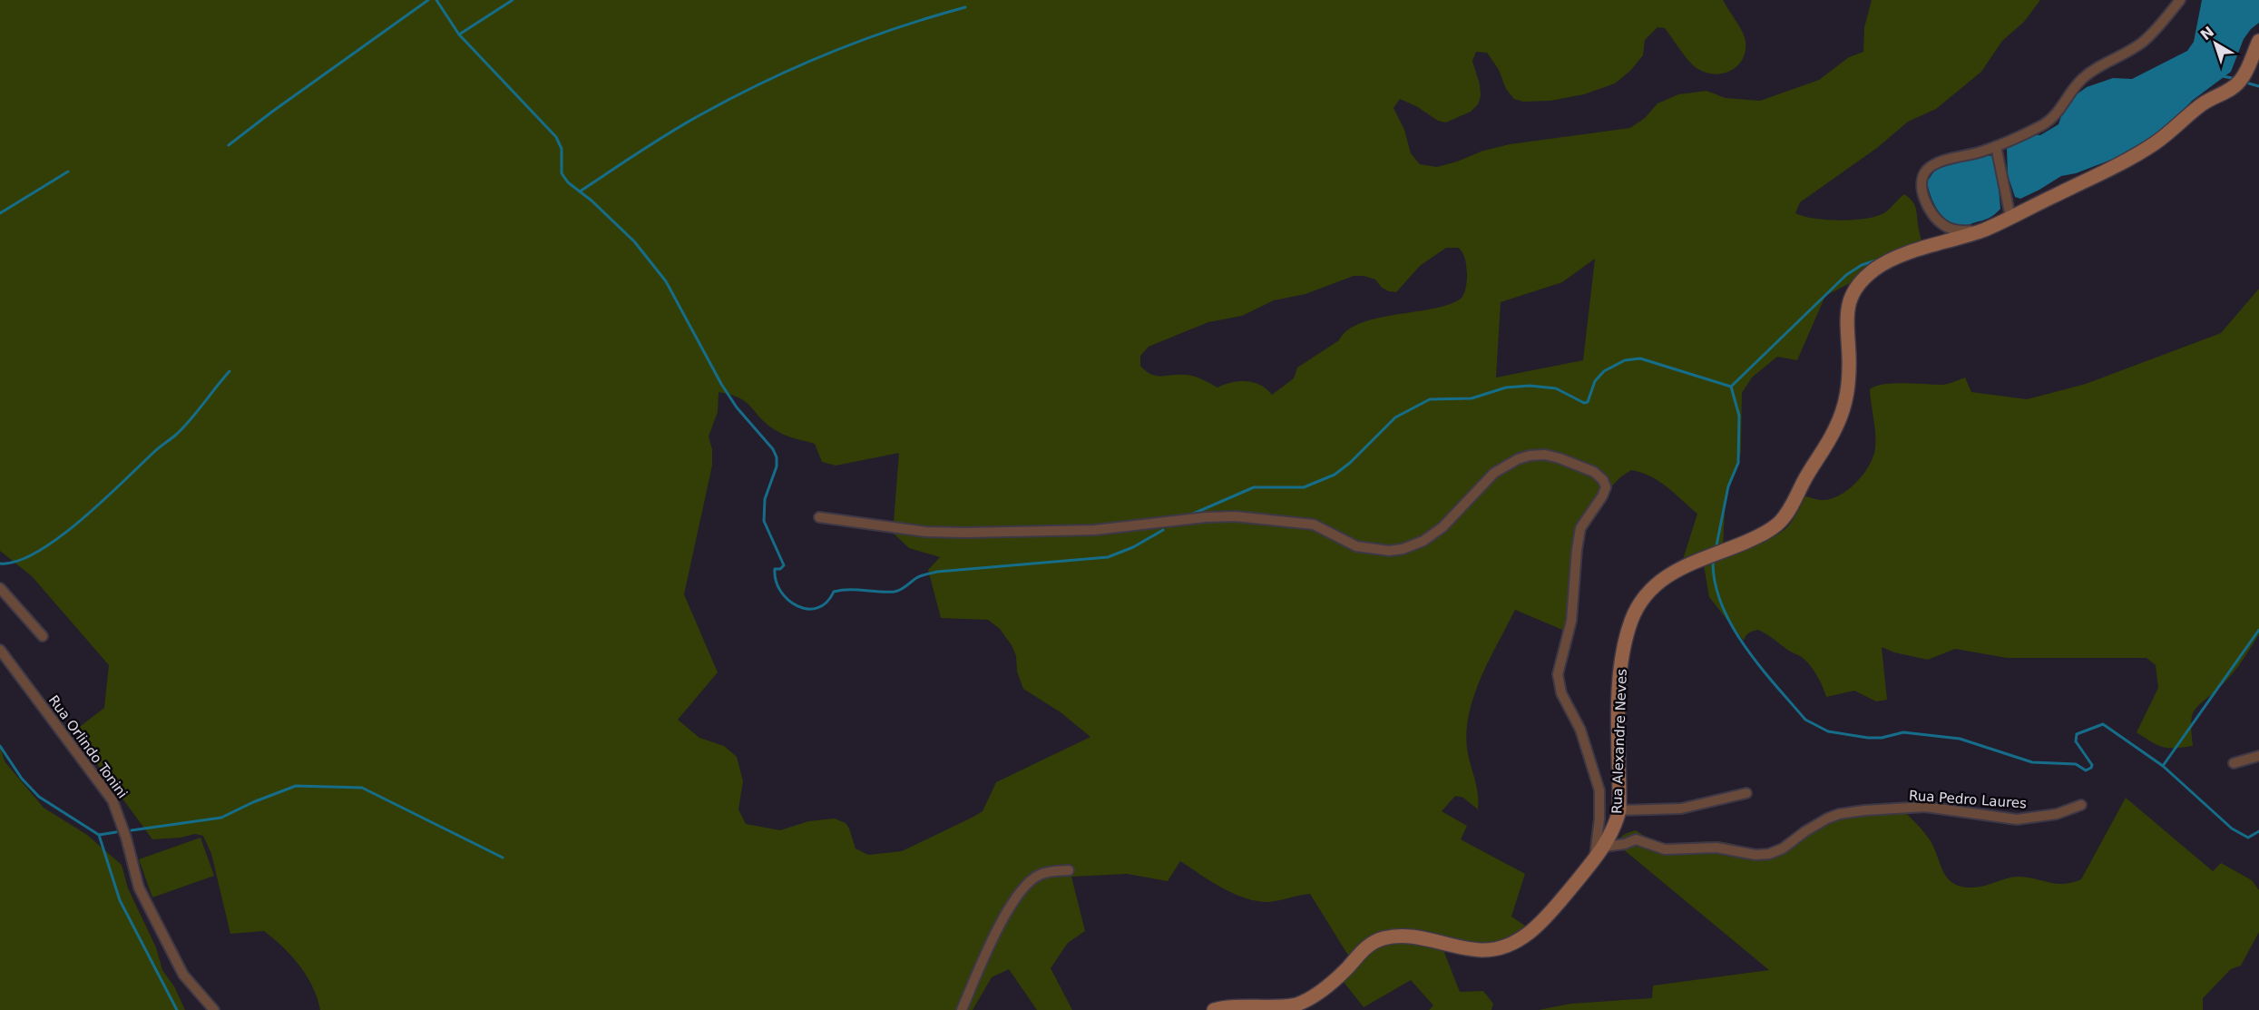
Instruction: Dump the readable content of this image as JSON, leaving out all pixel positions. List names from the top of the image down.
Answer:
{
  "streets": {
    "street": ["Rua Alexandre Neves", "Rua Orlindo Tonini", "Rua Pedro Laures"]
  },
  "crossings": [
    ["Rua Alexandre Neves", "Rua Pedro Laures"]
  ],
  "north": "top left"
}
